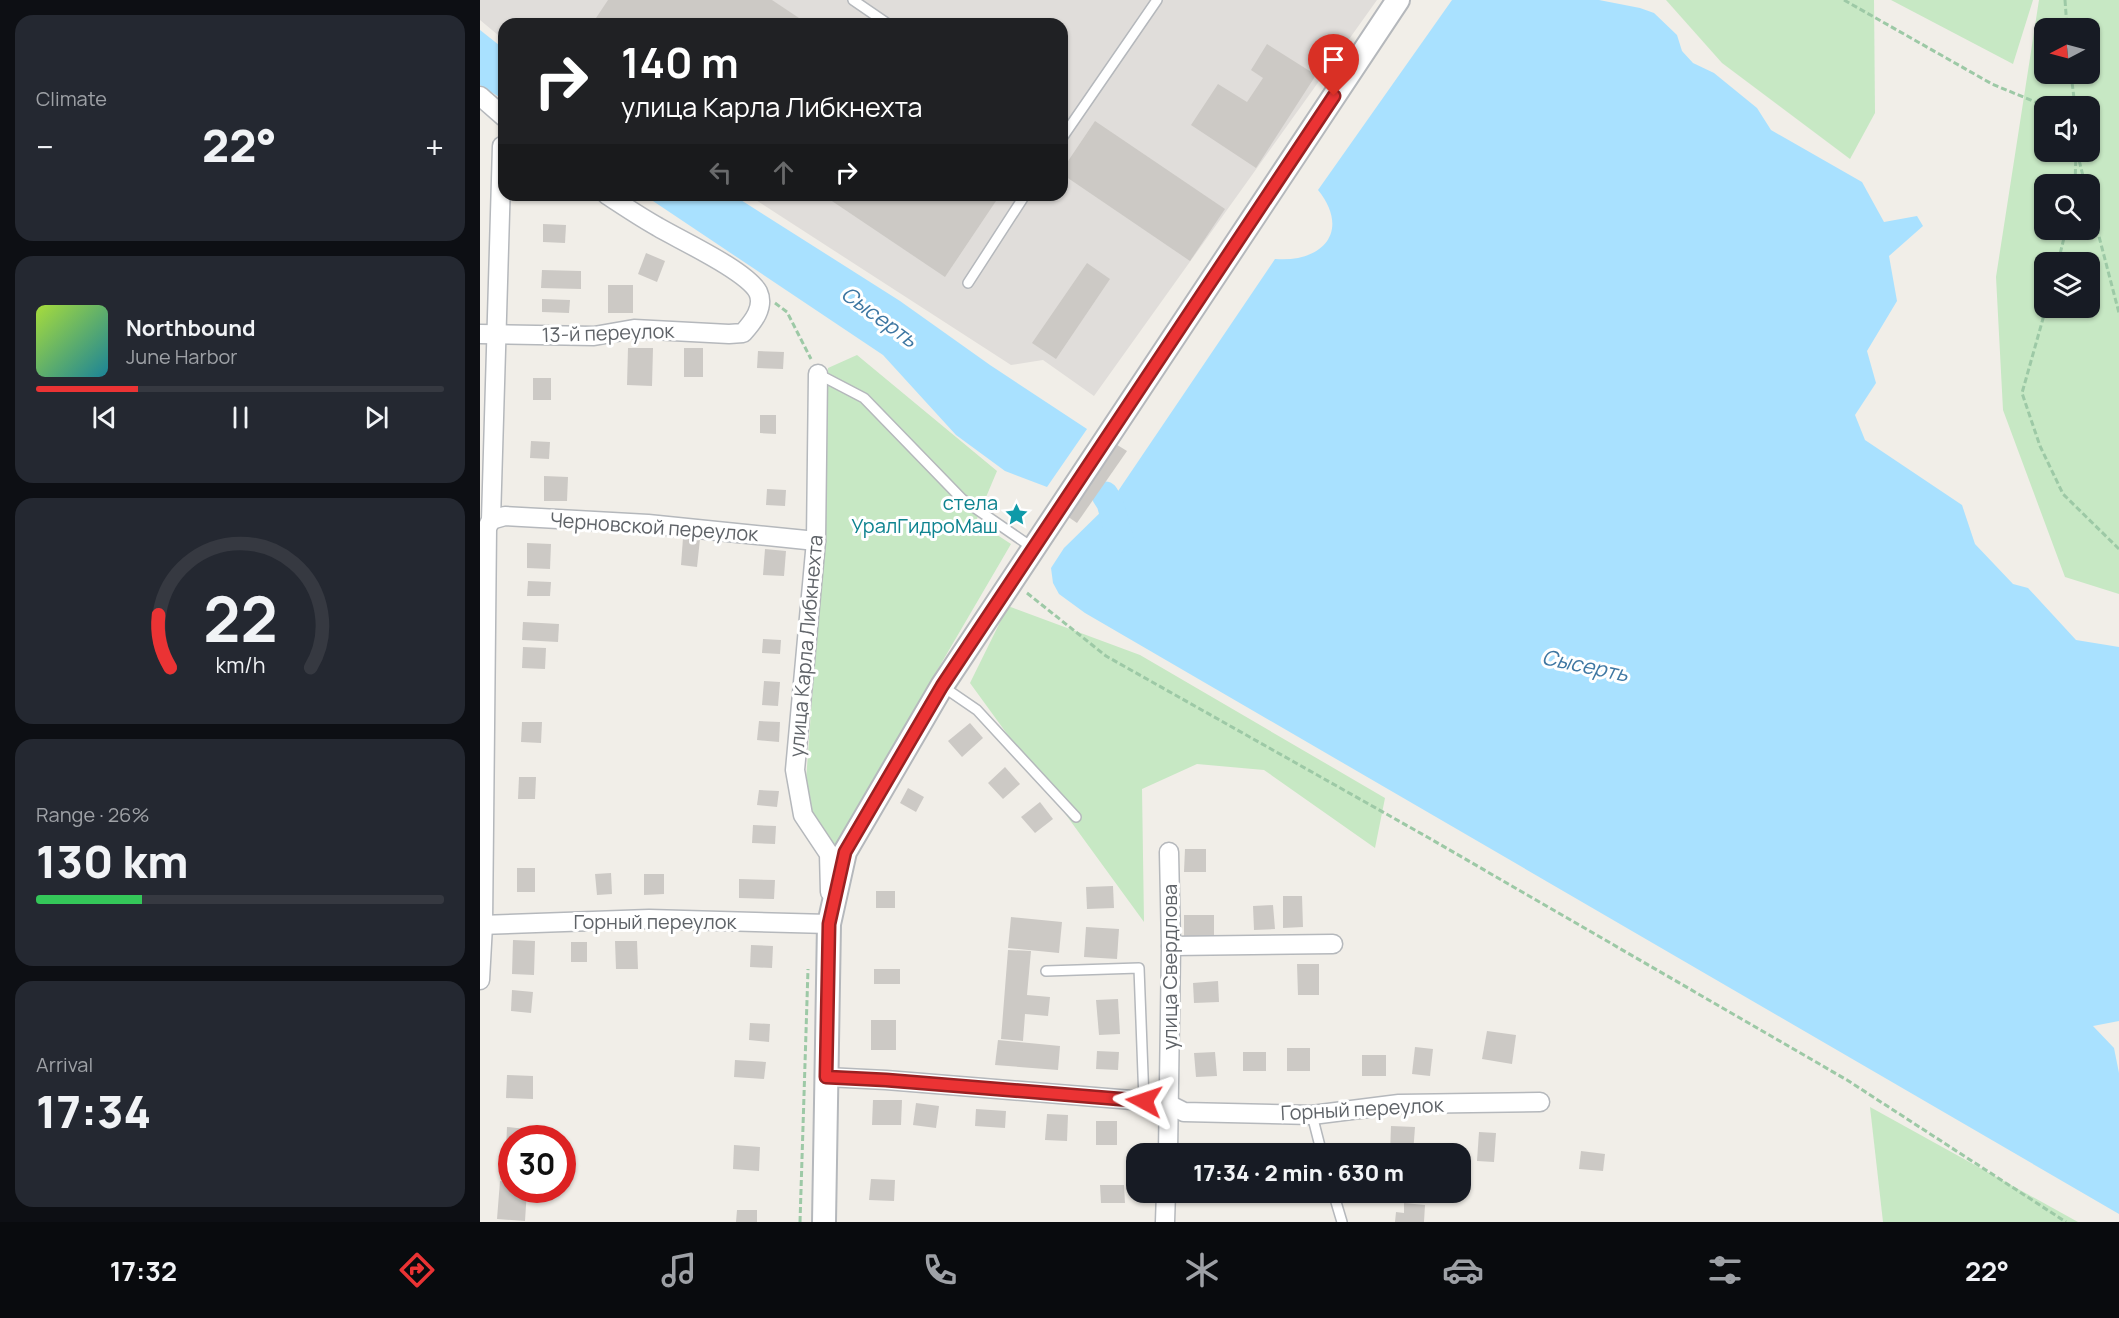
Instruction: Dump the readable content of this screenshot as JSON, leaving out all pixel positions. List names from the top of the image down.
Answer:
{
  "streets": {
    "street": [
      "13-й переулок",
      "Черновской переулок",
      "улица Карла Либкнехта",
      "Горный переулок",
      "улица Свердлова"
    ]
  },
  "crossings": [
    ["Черновской переулок", "улица Карла Либкнехта"],
    ["улица Карла Либкнехта", "Горный переулок"],
    ["Горный переулок", "улица Свердлова"]
  ],
  "water": ["Сысерть"],
  "places": {
    "place": ["стела УралГидроМаш"]
  },
  "north": "left",
  "page": {
    "tile": [
      "Climate",
      ["Range · 26%", "130 km"],
      ["Arrival", "17:34"]
    ],
    "turn": ["140 m", "улица Карла Либкнехта"],
    "heat": ["−", "22°", "+"],
    "song": ["Northbound", "June Harbor"],
    "limit": "30",
    "trip": "17:34 · 2 min · 630 m",
    "tabs": ["17:32", "22°"],
    "gauge": ["22", "km/h"]
  }
}
